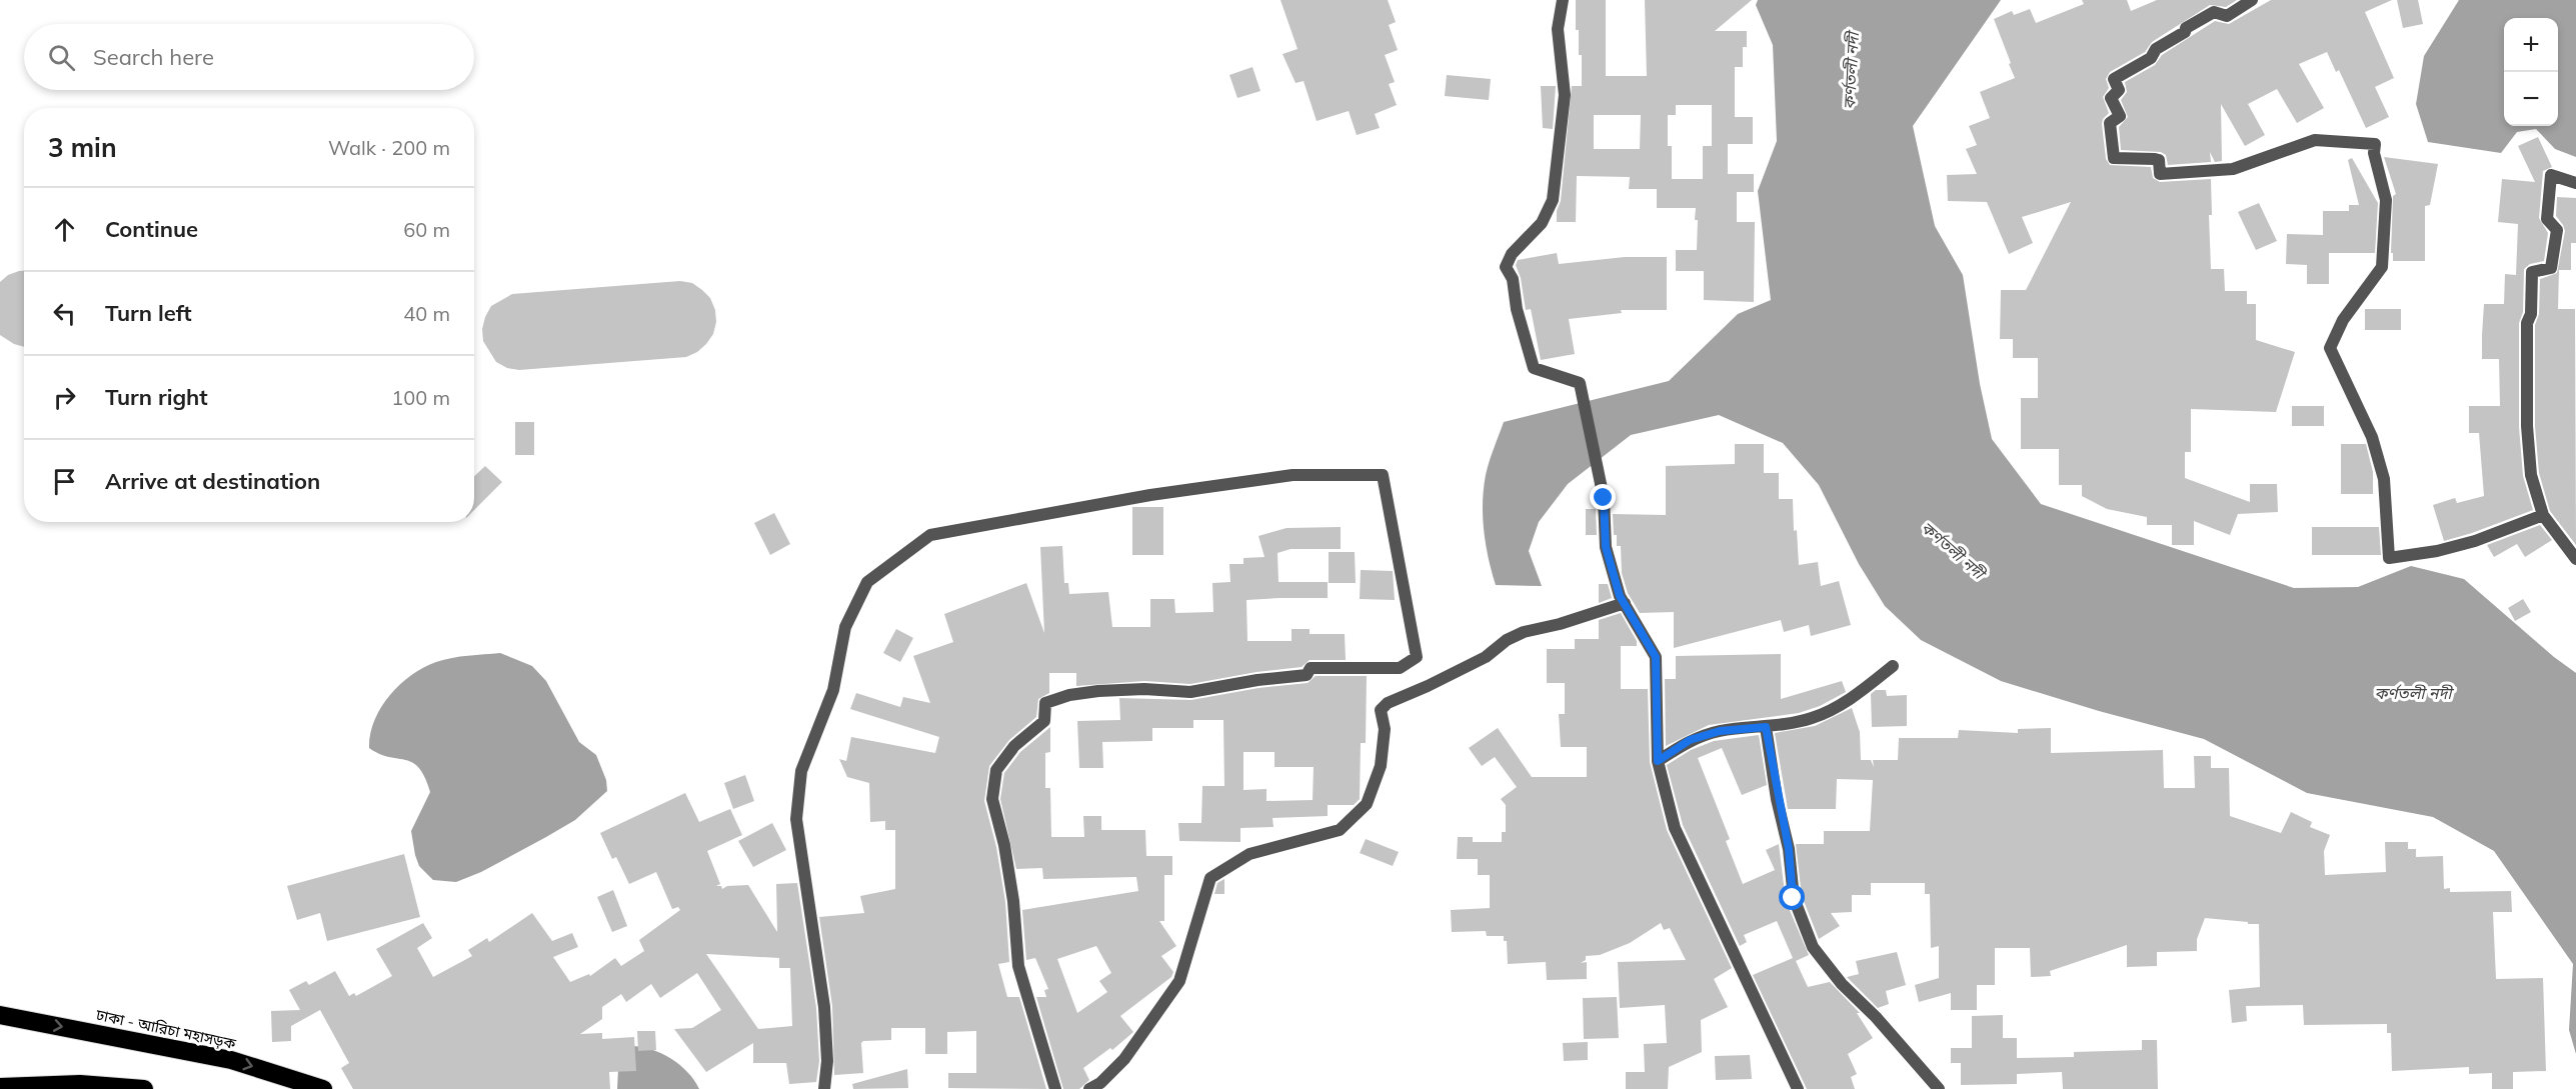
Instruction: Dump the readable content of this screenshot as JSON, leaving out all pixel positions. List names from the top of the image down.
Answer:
{
  "streets": {
    "highway": ["ঢাকা - আরিচা মহাসড়ক"]
  },
  "water": ["কর্ণতলী নদী"],
  "page": {
    "map_buttons": ["+", "−"],
    "search": "Search here",
    "heading": ["3 min", "Walk · 200 m"],
    "list": [
      ["Continue", "60 m"],
      ["Turn left", "40 m"],
      ["Turn right", "100 m"],
      "Arrive at destination"
    ]
  }
}
